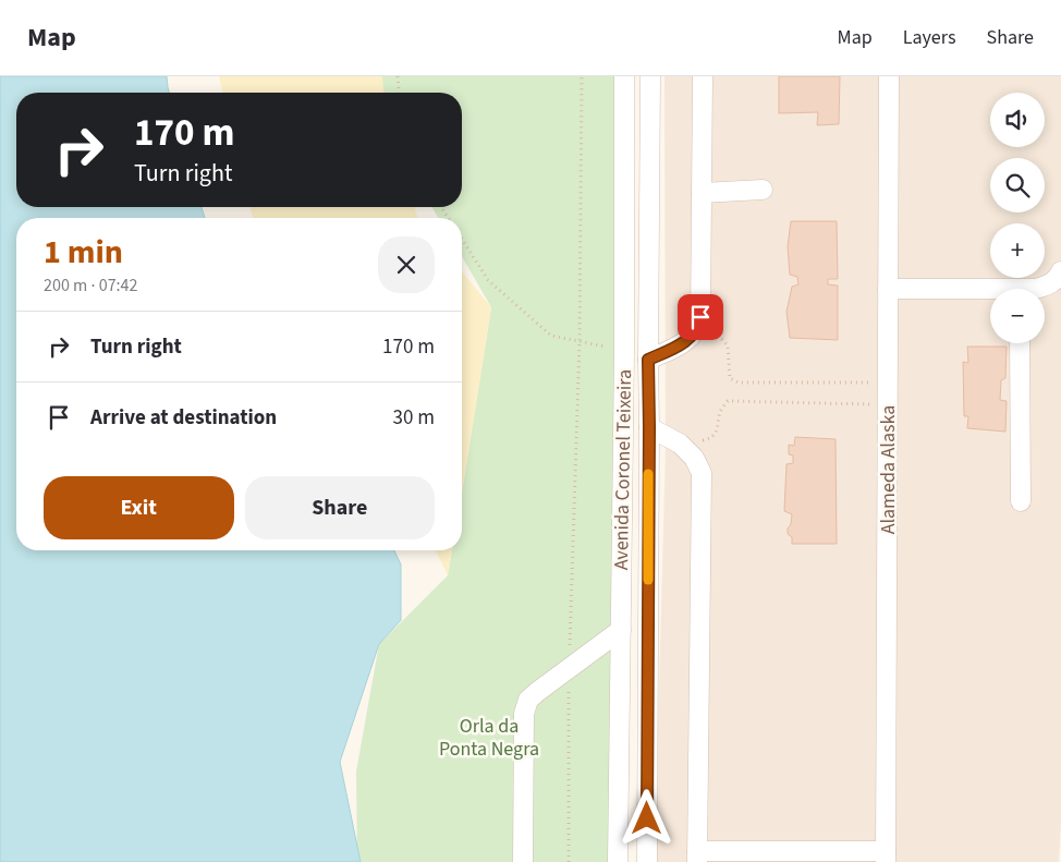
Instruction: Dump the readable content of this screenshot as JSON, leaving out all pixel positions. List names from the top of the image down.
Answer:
{
  "streets": {
    "street": ["Avenida Coronel Teixeira", "Alameda Alaska"]
  },
  "parks": ["Orla da Ponta Negra"],
  "page": {
    "header": "Map",
    "nav": ["Map", "Layers", "Share"],
    "map_buttons": ["+", "−"],
    "turn": ["170 m", "Turn right"],
    "heading": ["1 min", "200 m · 07:42"],
    "list": [
      {
        "name": "Turn right",
        "value": "170 m"
      },
      {
        "name": "Arrive at destination",
        "value": "30 m"
      }
    ],
    "buttons": ["Exit", "Share"]
  }
}
